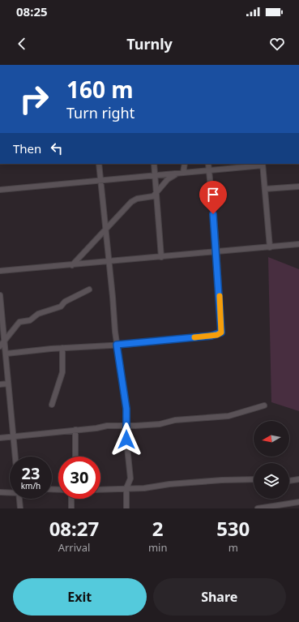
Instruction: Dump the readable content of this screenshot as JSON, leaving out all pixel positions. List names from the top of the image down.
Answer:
{
  "north": "left",
  "page": {
    "status": "08:25",
    "header": "Turnly",
    "turn": ["160 m", "Turn right"],
    "then": "Then",
    "speed": "23 km/h",
    "limit": "30",
    "eta": [
      "08:27",
      "Arrival",
      "2",
      "min",
      "530",
      "m"
    ],
    "buttons": ["Exit", "Share"]
  }
}
